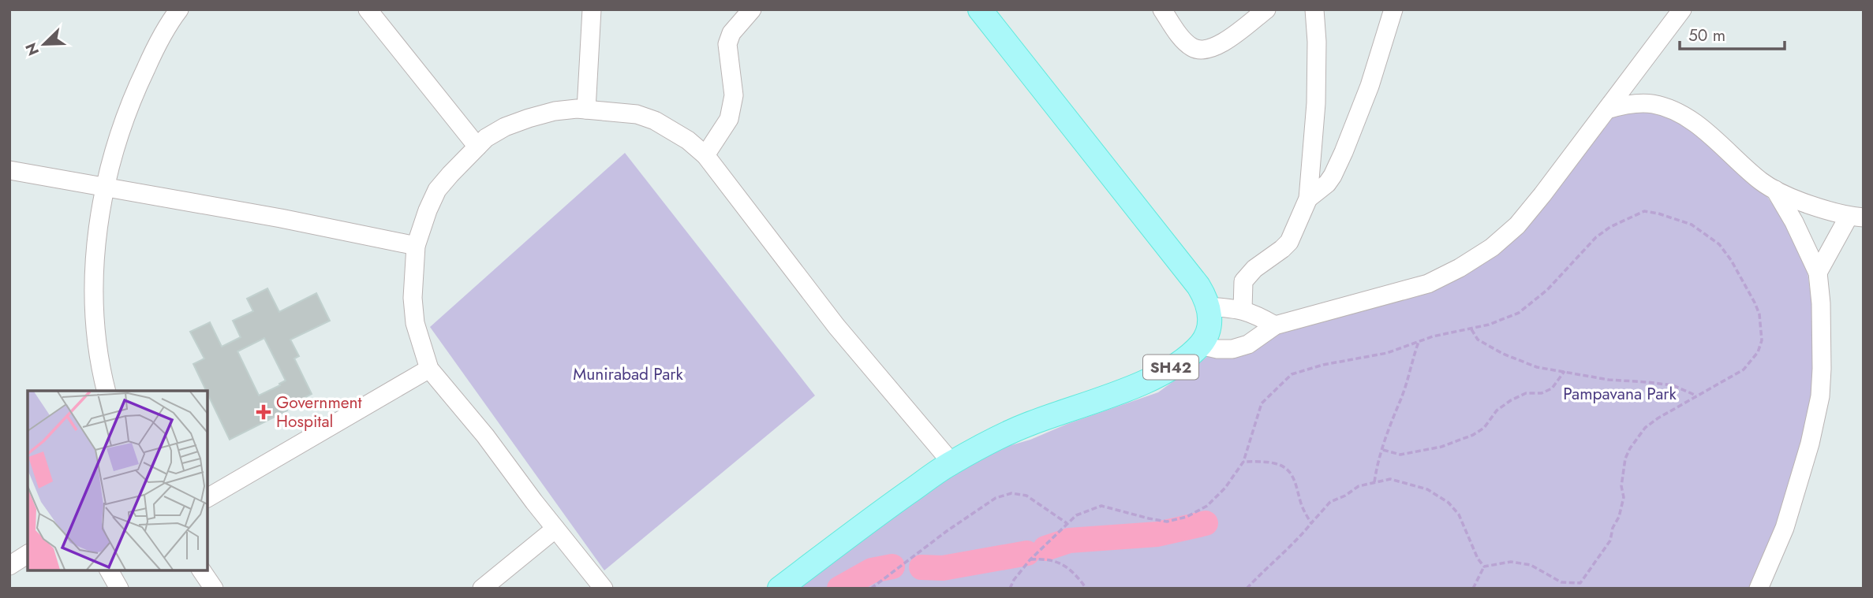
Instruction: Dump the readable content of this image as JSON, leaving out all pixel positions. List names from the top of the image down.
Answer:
{
  "streets": {
    "main road": ["SH42"]
  },
  "parks": ["Munirabad Park", "Pampavana Park"],
  "places": {
    "health": ["Government Hospital"]
  },
  "scale_bar": "50 m",
  "north": "bottom left"
}
